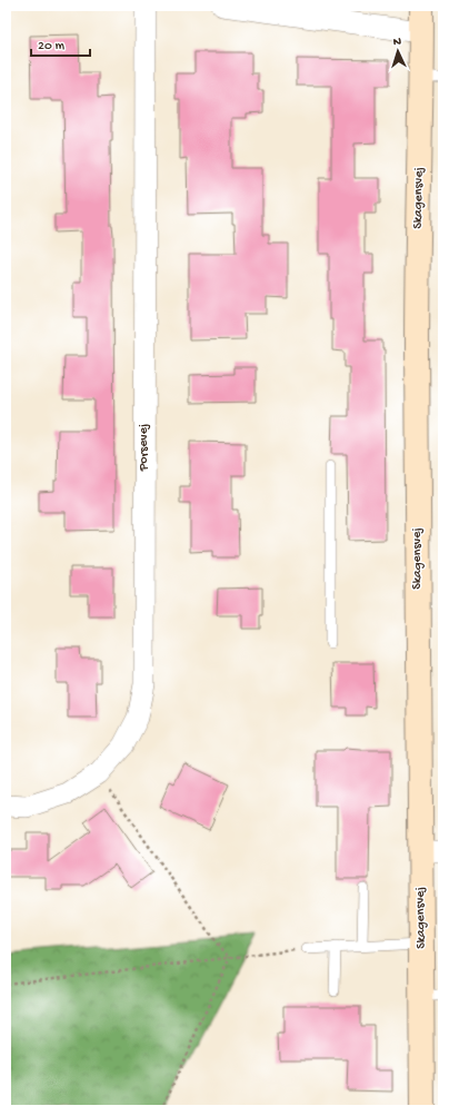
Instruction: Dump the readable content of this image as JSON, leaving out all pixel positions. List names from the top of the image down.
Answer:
{
  "streets": {
    "street": ["Skagensvej", "Porsevej"]
  },
  "scale_bar": "20 m",
  "north": "top"
}
